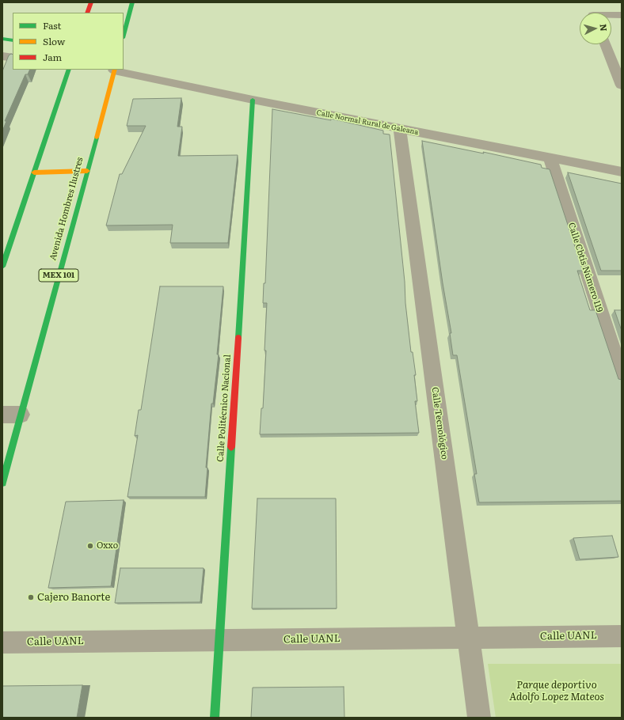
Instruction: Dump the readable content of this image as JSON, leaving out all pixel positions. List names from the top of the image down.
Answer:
{
  "streets": {
    "main road": ["Avenida Hombres Ilustres", "MEX 101", "Calle Politécnico Nacional"],
    "street": [
      "Calle Normal Rural de Galeana",
      "Calle Cbtis Número 119",
      "Calle Tecnológico",
      "Calle UANL"
    ]
  },
  "crossings": [
    ["Calle Normal Rural de Galeana", "Avenida Hombres Ilustres"],
    ["Calle Normal Rural de Galeana", "Calle Cbtis Número 119"],
    ["Calle Normal Rural de Galeana", "Calle Politécnico Nacional"],
    ["Calle Normal Rural de Galeana", "Calle Tecnológico"],
    ["Calle Politécnico Nacional", "Calle UANL"],
    ["Calle Tecnológico", "Calle UANL"]
  ],
  "parks": ["Parque deportivo Adolfo Lopez Mateos"],
  "places": ["Oxxo", "Cajero Banorte"],
  "legend": ["Fast", "Slow", "Jam"],
  "north": "right"
}
